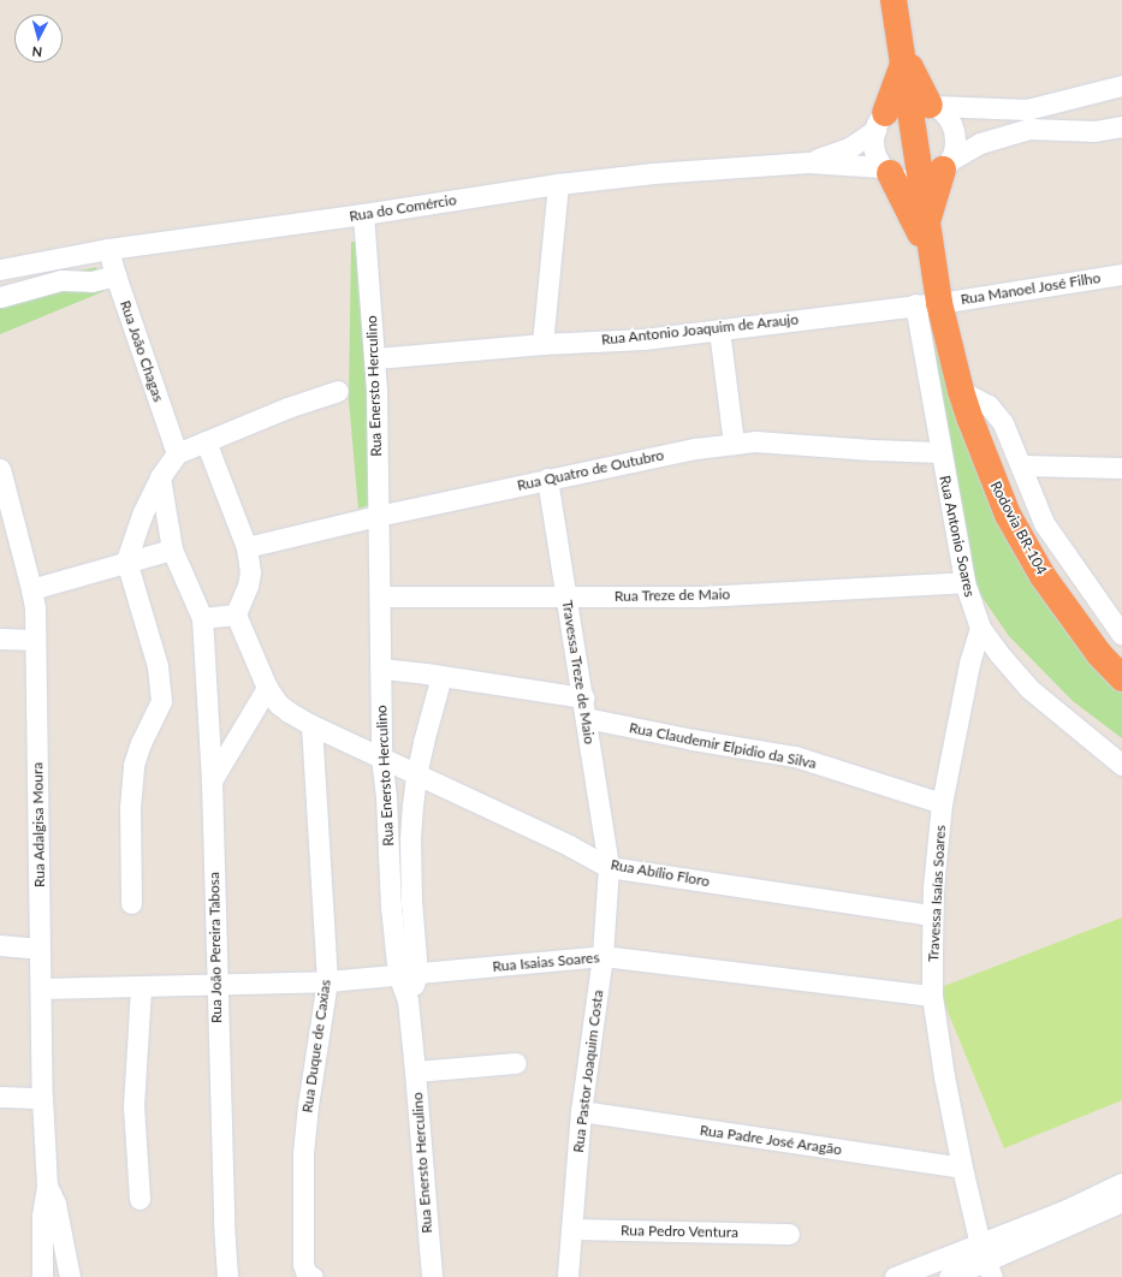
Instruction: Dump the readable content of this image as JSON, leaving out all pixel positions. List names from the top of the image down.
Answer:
{
  "streets": {
    "highway": ["Rodovia BR-104"],
    "street": [
      "Rua do Comércio",
      "Rua Manoel José Filho",
      "Rua Antonio Joaquim de Araujo",
      "Rua João Chagas",
      "Rua Enersto Herculino",
      "Rua Quatro de Outubro",
      "Rua Antonio Soares",
      "Rua Treze de Maio",
      "Travessa Treze de Maio",
      "Rua Claudemir Elpidio da Silva",
      "Rua Adalgisa Moura",
      "Rua Abílio Floro",
      "Travessa Isaías Soares",
      "Rua João Pereira Tabosa",
      "Rua Isaias Soares",
      "Rua Duque de Caxias",
      "Rua Pastor Joaquim Costa",
      "Rua Padre José Aragão",
      "Rua Pedro Ventura"
    ]
  },
  "crossings": [
    ["Rua do Comércio", "Rua João Chagas"],
    ["Rua do Comércio", "Rua Enersto Herculino"],
    ["Rua Manoel José Filho", "Rua Antonio Joaquim de Araujo"],
    ["Rua Manoel José Filho", "Rodovia BR-104"],
    ["Rua Manoel José Filho", "Rua Antonio Soares"],
    ["Rua Antonio Joaquim de Araujo", "Rua Enersto Herculino"],
    ["Rua Antonio Joaquim de Araujo", "Rodovia BR-104"],
    ["Rua Antonio Joaquim de Araujo", "Rua Antonio Soares"],
    ["Rua Enersto Herculino", "Rua Quatro de Outubro"],
    ["Rua Enersto Herculino", "Rua Treze de Maio"],
    ["Rua Enersto Herculino", "Rua Abílio Floro"],
    ["Rua Enersto Herculino", "Rua Isaias Soares"],
    ["Rua Quatro de Outubro", "Rua Antonio Soares"],
    ["Rua Quatro de Outubro", "Travessa Treze de Maio"],
    ["Rodovia BR-104", "Rua Antonio Soares"],
    ["Rua Antonio Soares", "Rua Treze de Maio"],
    ["Rua Antonio Soares", "Travessa Isaías Soares"],
    ["Rua Treze de Maio", "Travessa Treze de Maio"],
    ["Travessa Treze de Maio", "Rua Claudemir Elpidio da Silva"],
    ["Travessa Treze de Maio", "Rua Abílio Floro"],
    ["Travessa Treze de Maio", "Rua Pastor Joaquim Costa"],
    ["Rua Claudemir Elpidio da Silva", "Travessa Isaías Soares"],
    ["Rua Adalgisa Moura", "Rua Isaias Soares"],
    ["Rua Abílio Floro", "Travessa Isaías Soares"],
    ["Rua Abílio Floro", "Rua Duque de Caxias"],
    ["Rua Abílio Floro", "Rua Pastor Joaquim Costa"],
    ["Travessa Isaías Soares", "Rua Isaias Soares"],
    ["Travessa Isaías Soares", "Rua Padre José Aragão"],
    ["Rua João Pereira Tabosa", "Rua Isaias Soares"],
    ["Rua Isaias Soares", "Rua Duque de Caxias"],
    ["Rua Isaias Soares", "Rua Pastor Joaquim Costa"],
    ["Rua Pastor Joaquim Costa", "Rua Padre José Aragão"],
    ["Rua Pastor Joaquim Costa", "Rua Pedro Ventura"]
  ],
  "north": "bottom"
}
